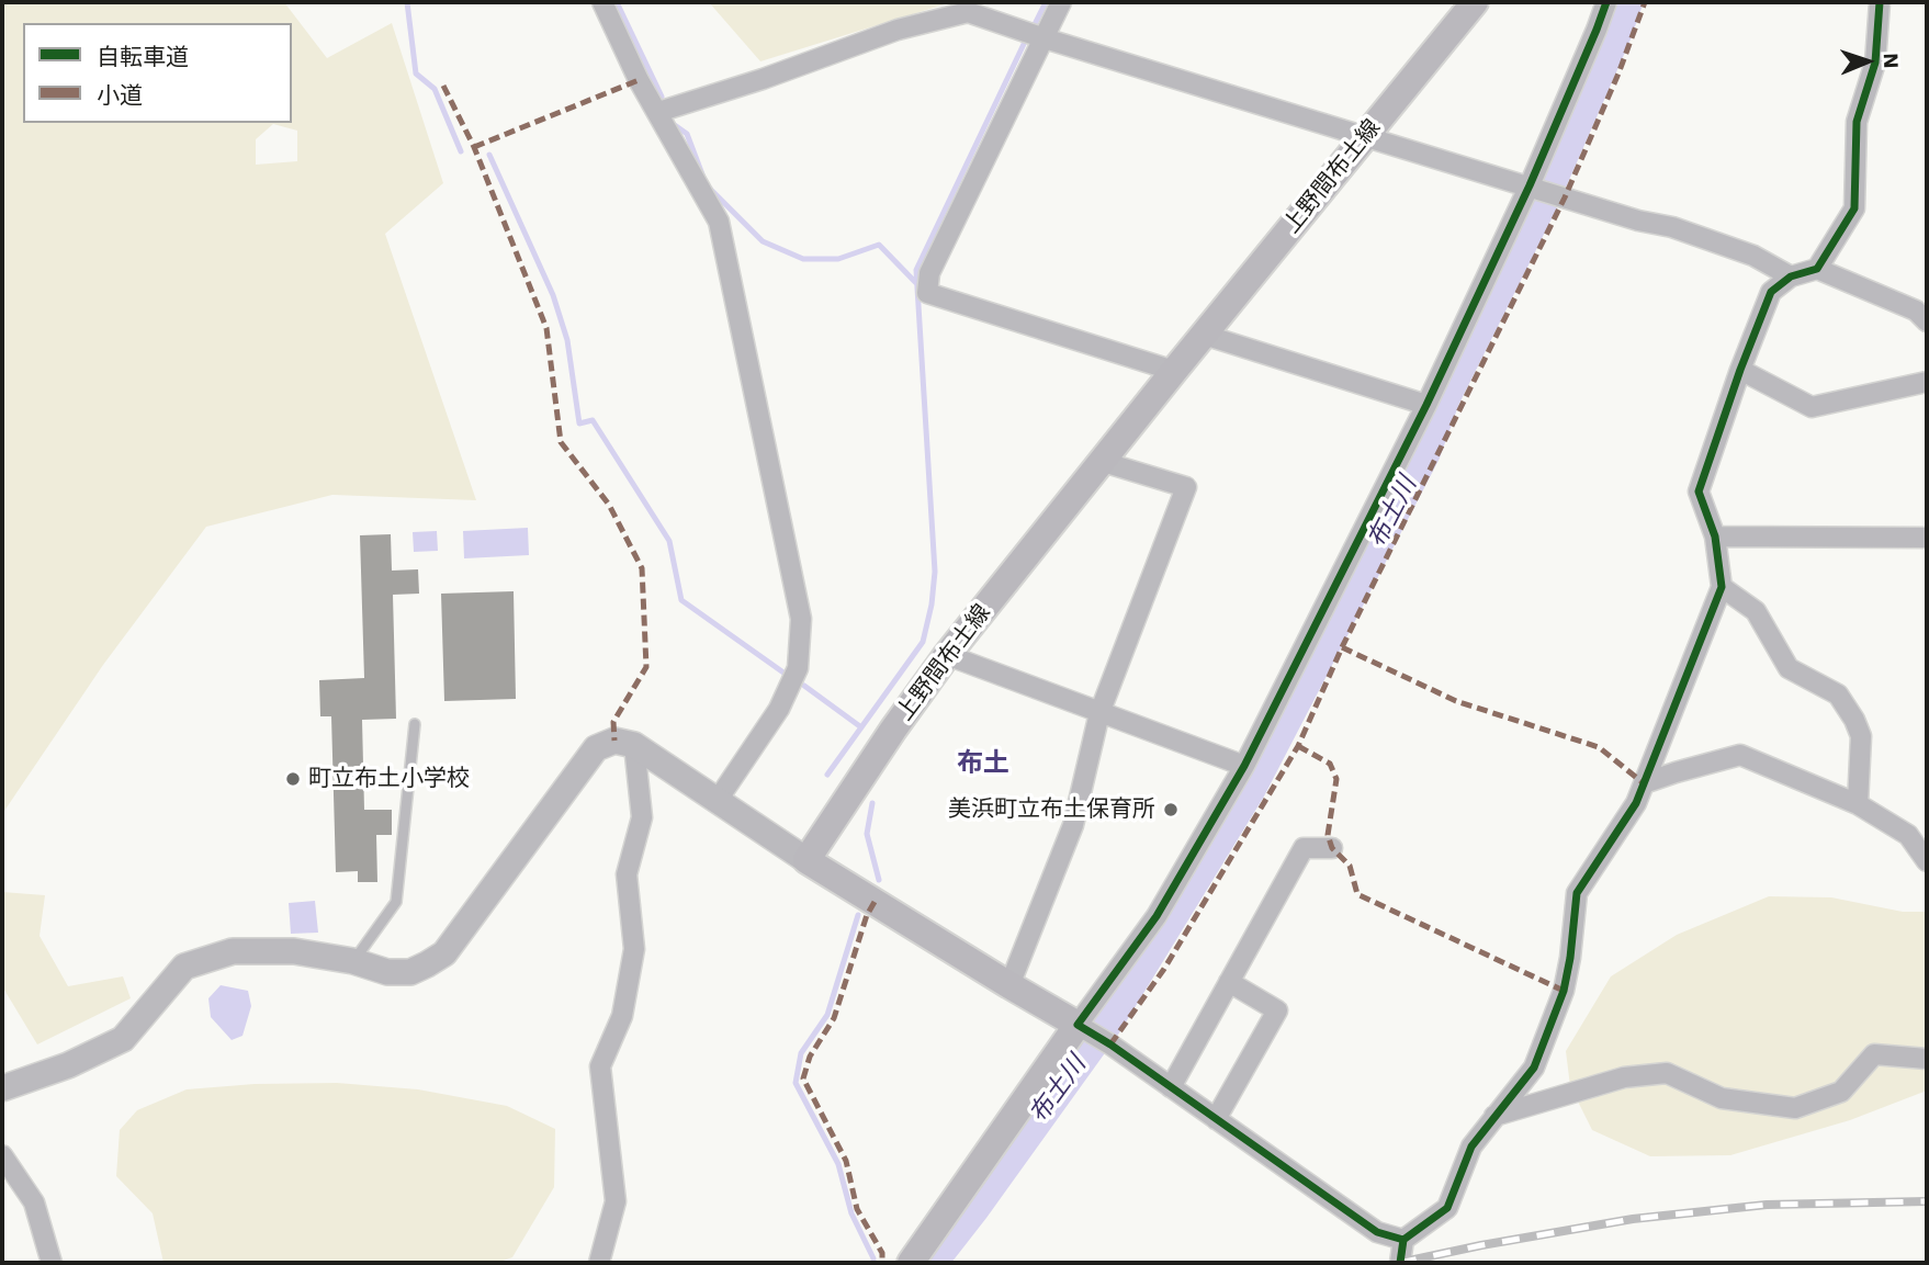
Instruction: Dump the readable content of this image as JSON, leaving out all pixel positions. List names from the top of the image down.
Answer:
{
  "streets": {
    "main road": ["上野間布土線"]
  },
  "districts": ["布土"],
  "water": ["布土川"],
  "places": ["町立布土小学校", "美浜町立布土保育所"],
  "legend": ["自転車道", "小道"],
  "north": "right"
}
